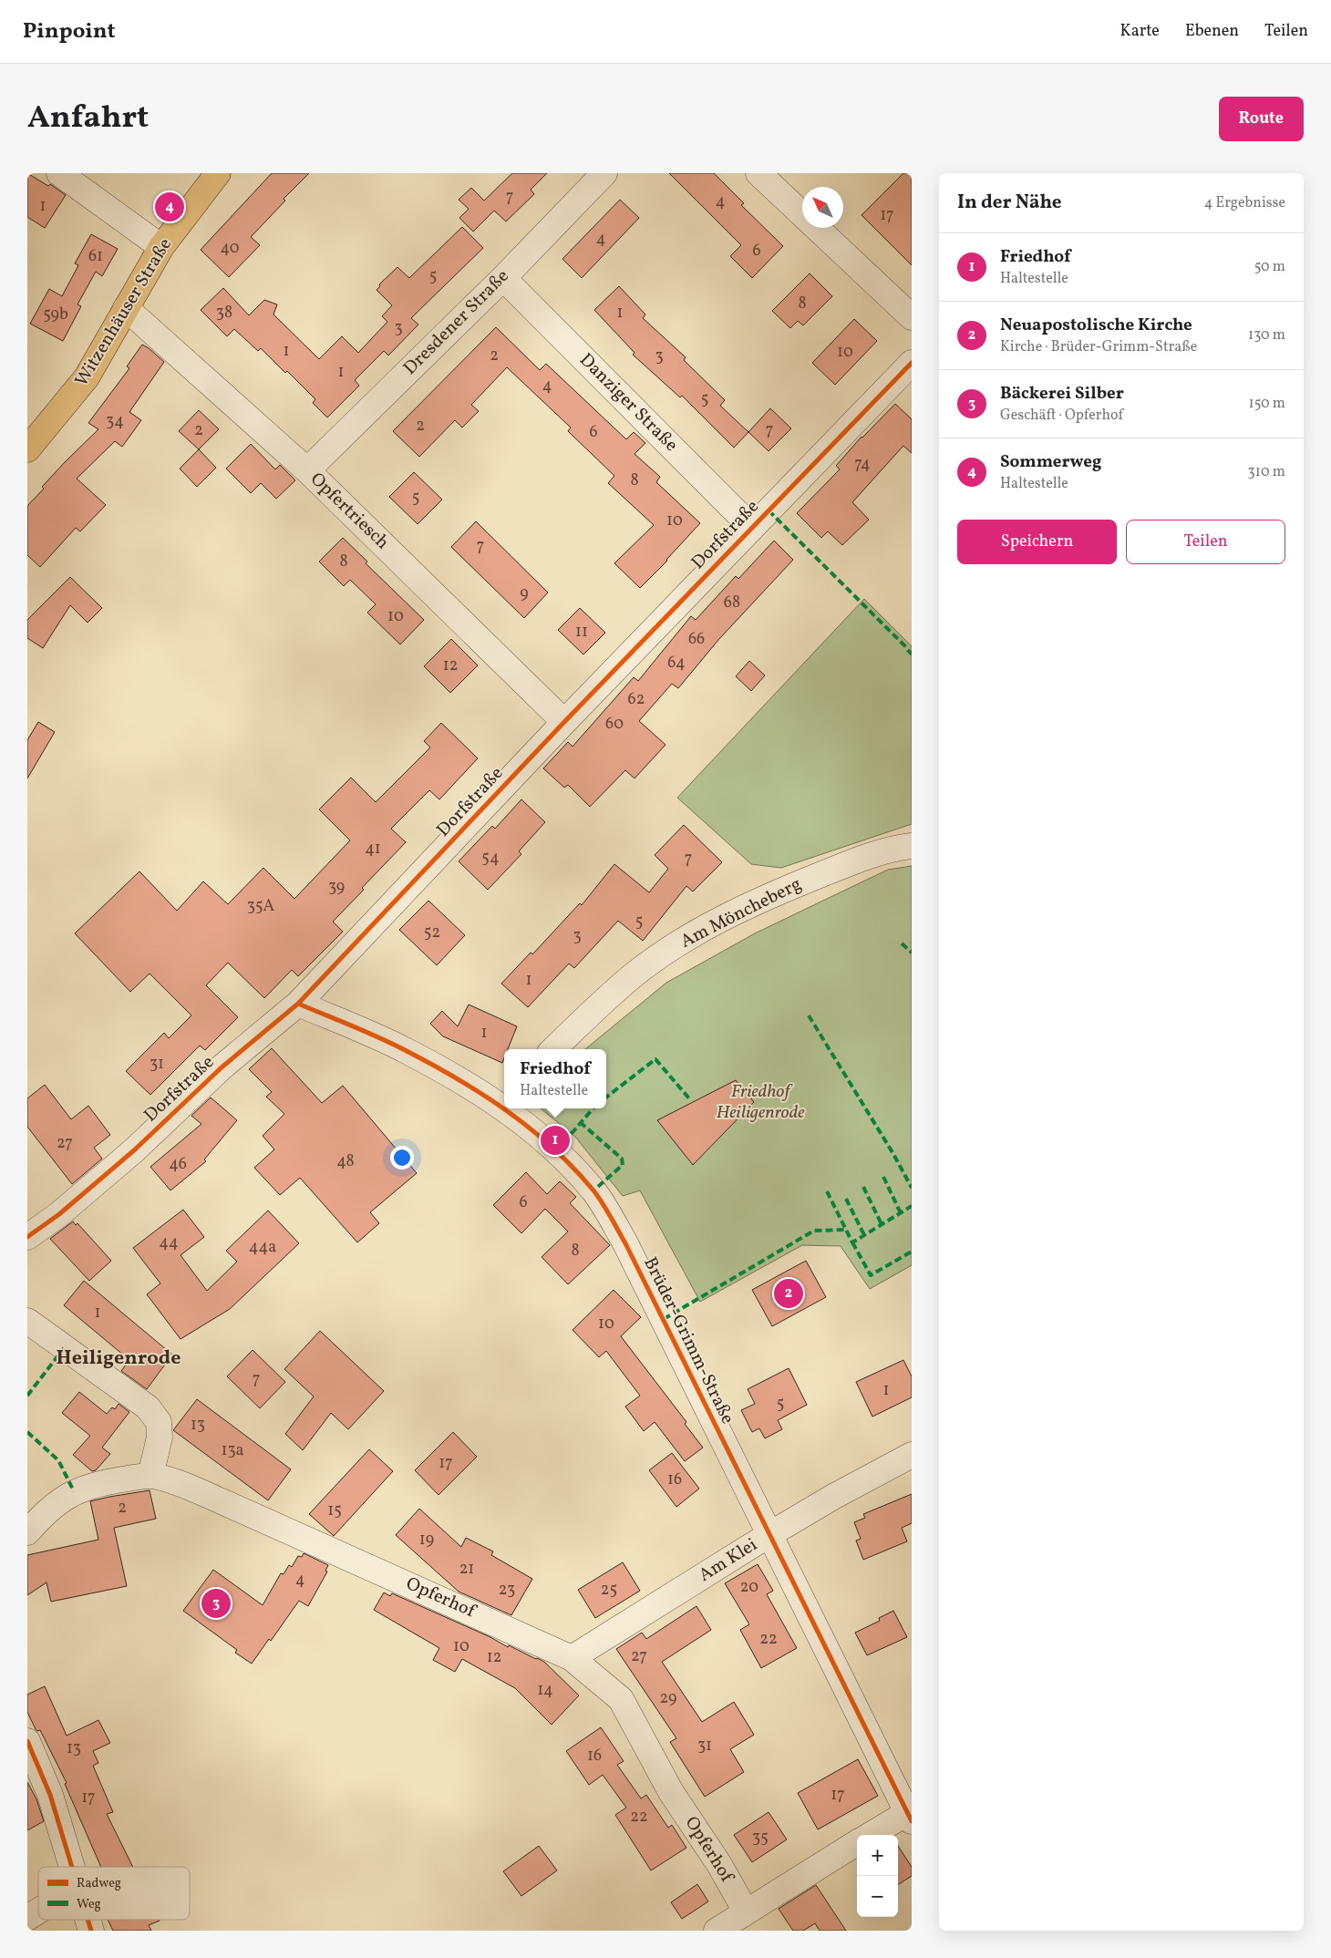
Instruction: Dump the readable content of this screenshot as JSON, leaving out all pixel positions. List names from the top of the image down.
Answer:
{
  "streets": {
    "main road": ["Witzenhäuser Straße"],
    "street": [
      "Dresdener Straße",
      "Danziger Straße",
      "Opfertriesch",
      "Dorfstraße",
      "Am Möncheberg",
      "Brüder-Grimm-Straße",
      "Am Klei",
      "Opferhof"
    ]
  },
  "crossings": [
    ["Witzenhäuser Straße", "Opfertriesch"],
    ["Dresdener Straße", "Danziger Straße"],
    ["Dresdener Straße", "Opfertriesch"],
    ["Danziger Straße", "Dorfstraße"],
    ["Opfertriesch", "Dorfstraße"],
    ["Dorfstraße", "Brüder-Grimm-Straße"],
    ["Brüder-Grimm-Straße", "Am Klei"],
    ["Am Klei", "Opferhof"]
  ],
  "districts": ["Heiligenrode"],
  "parks": ["Friedhof Heiligenrode"],
  "house_numbers": [
    "7",
    "4",
    "1",
    "17",
    "4",
    "40",
    "6",
    "61",
    "5",
    "8",
    "38",
    "1",
    "59b",
    "3",
    "1",
    "10",
    "2",
    "3",
    "1",
    "4",
    "5",
    "34",
    "2",
    "2",
    "7",
    "6",
    "74",
    "8",
    "5",
    "10",
    "7",
    "8",
    "9",
    "68",
    "10",
    "11",
    "66",
    "64",
    "12",
    "62",
    "60",
    "41",
    "54",
    "7",
    "39",
    "35A",
    "5",
    "52",
    "3",
    "1",
    "1",
    "31",
    "27",
    "48",
    "46",
    "6",
    "44",
    "44a",
    "8",
    "1",
    "10",
    "7",
    "1",
    "5",
    "13",
    "13a",
    "17",
    "16",
    "2",
    "15",
    "19",
    "21",
    "4",
    "20",
    "23",
    "25",
    "22",
    "10",
    "27",
    "12",
    "14",
    "29",
    "31",
    "13",
    "16",
    "17",
    "17",
    "22",
    "35"
  ],
  "legend": ["Radweg", "Weg"],
  "north": "top left",
  "page": {
    "header": "Pinpoint",
    "nav": ["Karte", "Ebenen", "Teilen"],
    "title": "Anfahrt",
    "buttons": [
      "Route",
      ["Speichern", "Teilen"]
    ],
    "heading": ["In der Nähe", "4 Ergebnisse"],
    "pins": [
      "4",
      "1",
      "2",
      "3"
    ],
    "list": [
      {
        "mark": "1",
        "name": "Friedhof",
        "note": "Haltestelle",
        "value": "50 m"
      },
      {
        "mark": "2",
        "name": "Neuapostolische Kirche",
        "note": "Kirche · Brüder-Grimm-Straße",
        "value": "130 m"
      },
      {
        "mark": "3",
        "name": "Bäckerei Silber",
        "note": "Geschäft · Opferhof",
        "value": "150 m"
      },
      {
        "mark": "4",
        "name": "Sommerweg",
        "note": "Haltestelle",
        "value": "310 m"
      }
    ],
    "popup": ["Friedhof", "Haltestelle"],
    "map_buttons": ["+", "−"]
  }
}
